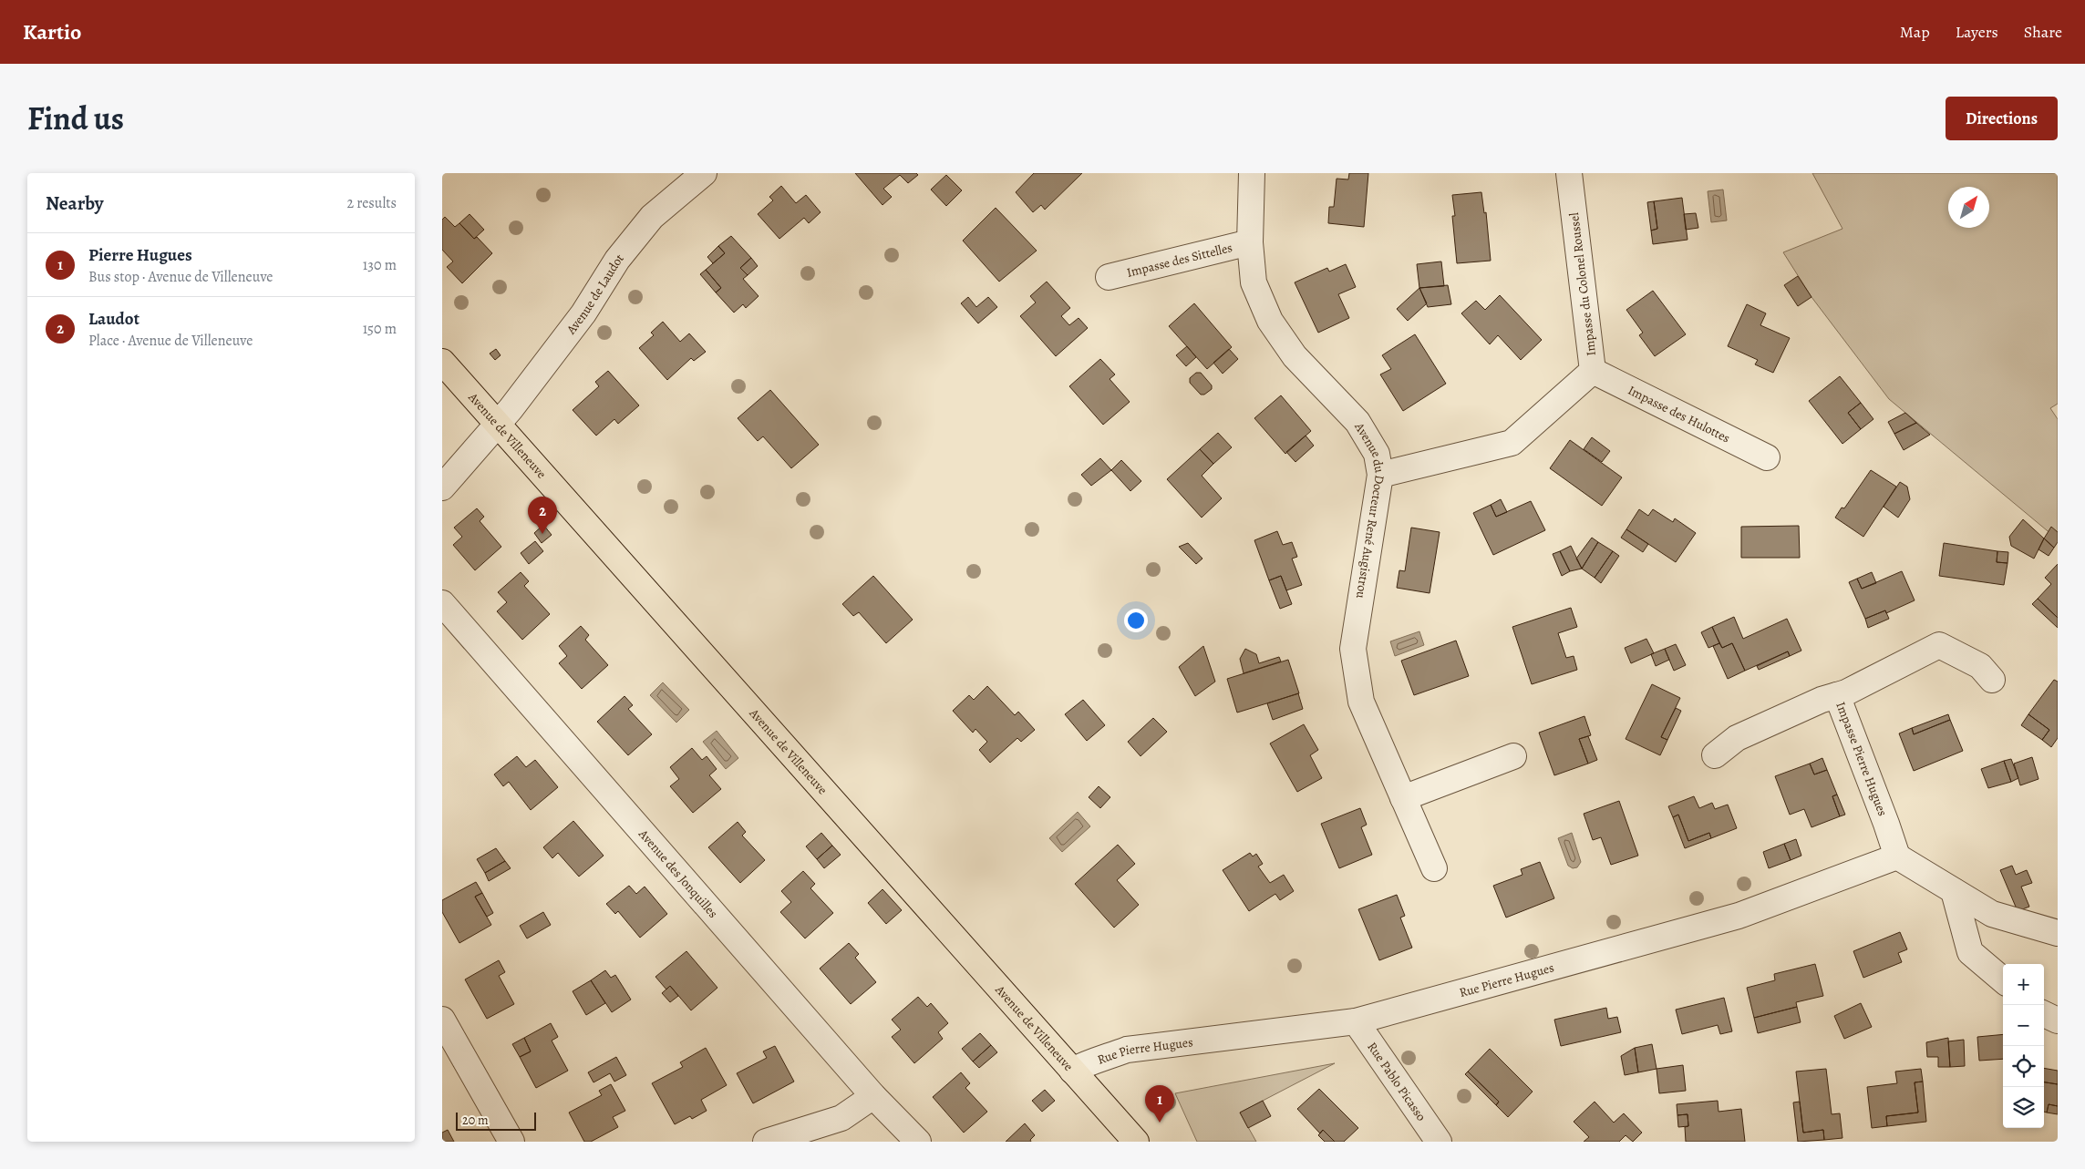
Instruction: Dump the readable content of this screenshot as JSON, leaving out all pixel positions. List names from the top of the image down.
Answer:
{
  "streets": {
    "main road": ["Avenue de Villeneuve"],
    "street": [
      "Impasse des Sittelles",
      "Impasse du Colonel Roussel",
      "Avenue de Laudot",
      "Impasse des Hulottes",
      "Avenue du Docteur René Augistrou",
      "Impasse Pierre Hugues",
      "Avenue des Jonquilles",
      "Rue Pierre Hugues",
      "Rue Pablo Picasso"
    ]
  },
  "crossings": [
    ["Impasse des Sittelles", "Avenue du Docteur René Augistrou"],
    ["Impasse du Colonel Roussel", "Impasse des Hulottes"],
    ["Impasse du Colonel Roussel", "Avenue du Docteur René Augistrou"],
    ["Avenue de Laudot", "Avenue de Villeneuve"],
    ["Avenue de Villeneuve", "Rue Pierre Hugues"],
    ["Impasse Pierre Hugues", "Rue Pierre Hugues"],
    ["Rue Pierre Hugues", "Rue Pablo Picasso"]
  ],
  "scale_bar": "20 m",
  "north": "top right",
  "page": {
    "header": "Kartio",
    "nav": ["Map", "Layers", "Share"],
    "title": "Find us",
    "buttons": "Directions",
    "heading": ["Nearby", "2 results"],
    "list": [
      {
        "mark": "1",
        "name": "Pierre Hugues",
        "note": "Bus stop · Avenue de Villeneuve",
        "value": "130 m"
      },
      {
        "mark": "2",
        "name": "Laudot",
        "note": "Place · Avenue de Villeneuve",
        "value": "150 m"
      }
    ],
    "pins": ["2", "1"],
    "map_buttons": ["+", "−"],
    "scale": "20 m"
  }
}
